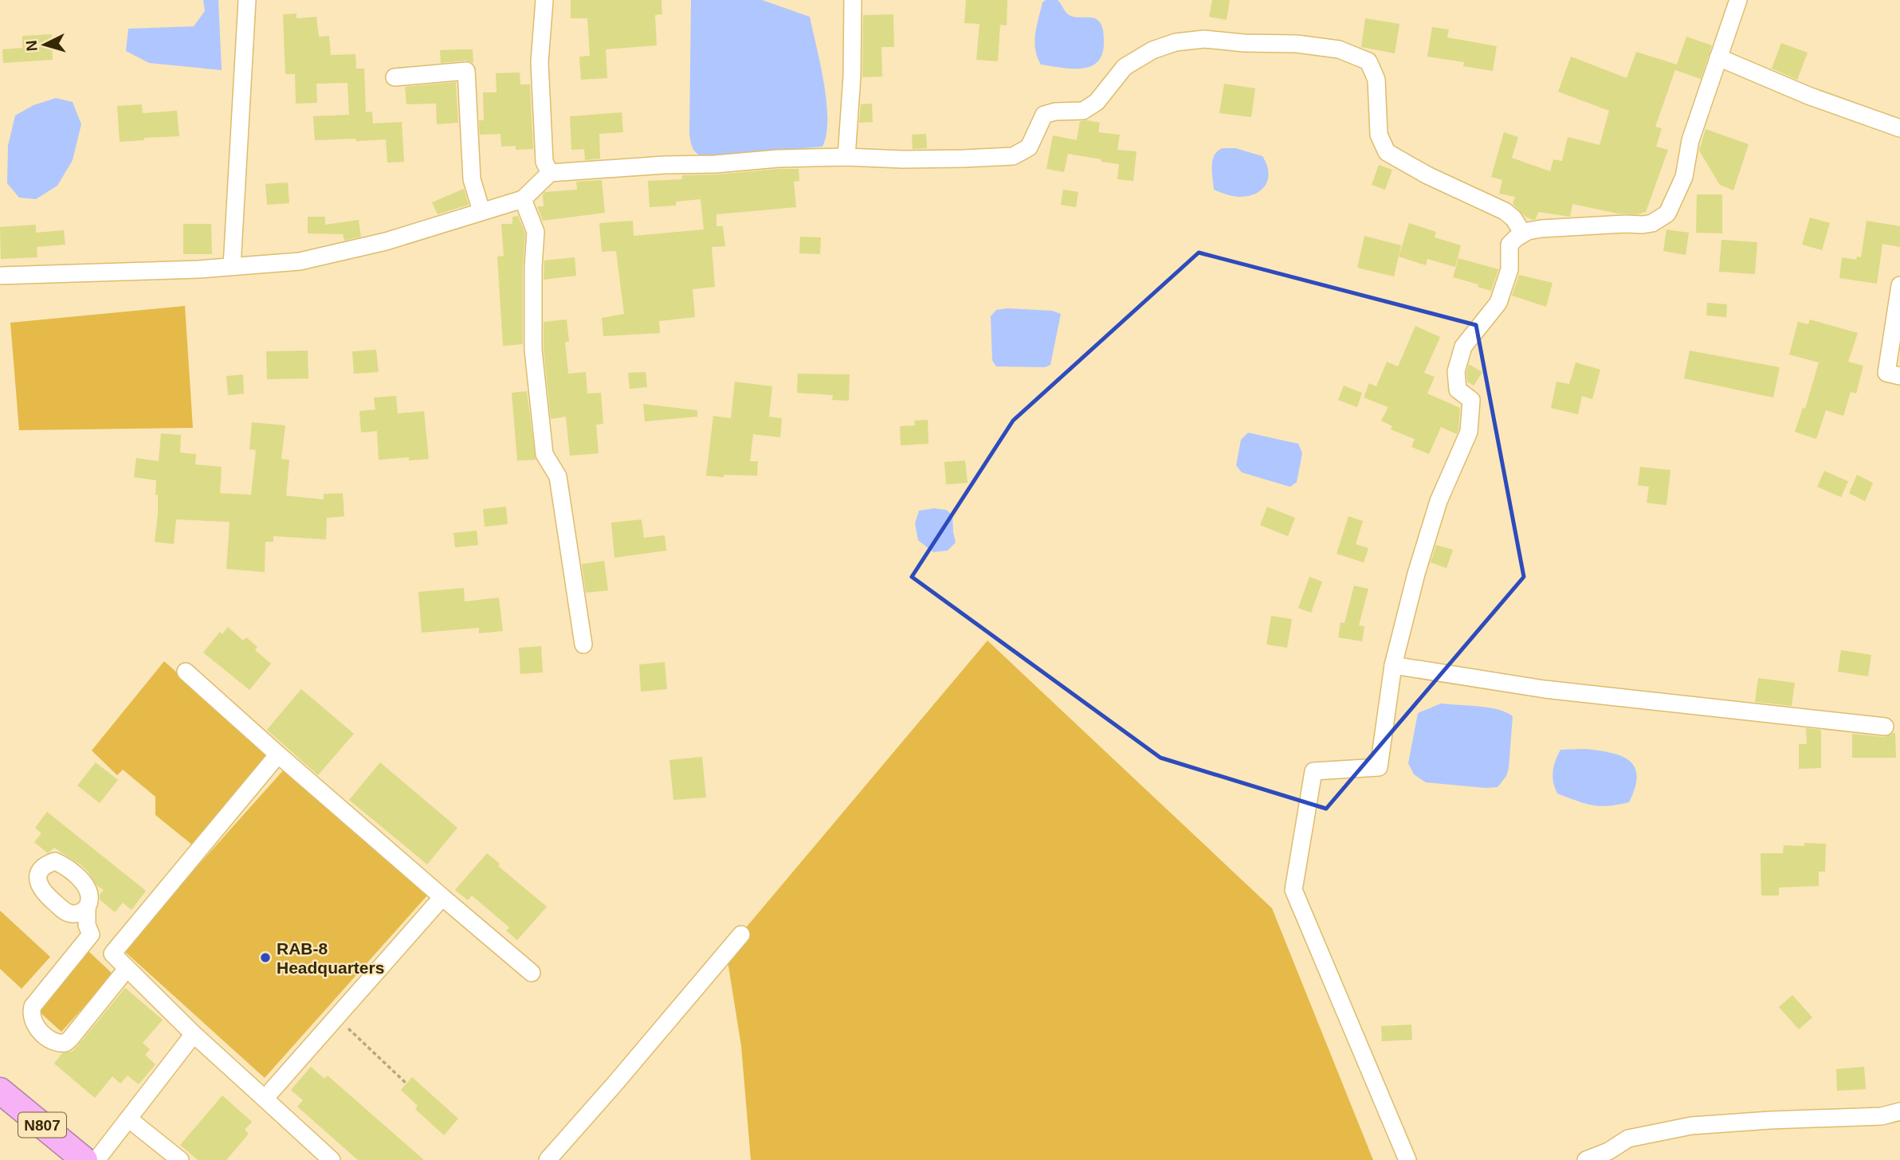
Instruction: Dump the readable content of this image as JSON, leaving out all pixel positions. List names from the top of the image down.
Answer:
{
  "streets": {
    "highway": ["N807"]
  },
  "places": ["RAB-8 Headquarters"],
  "north": "left"
}
